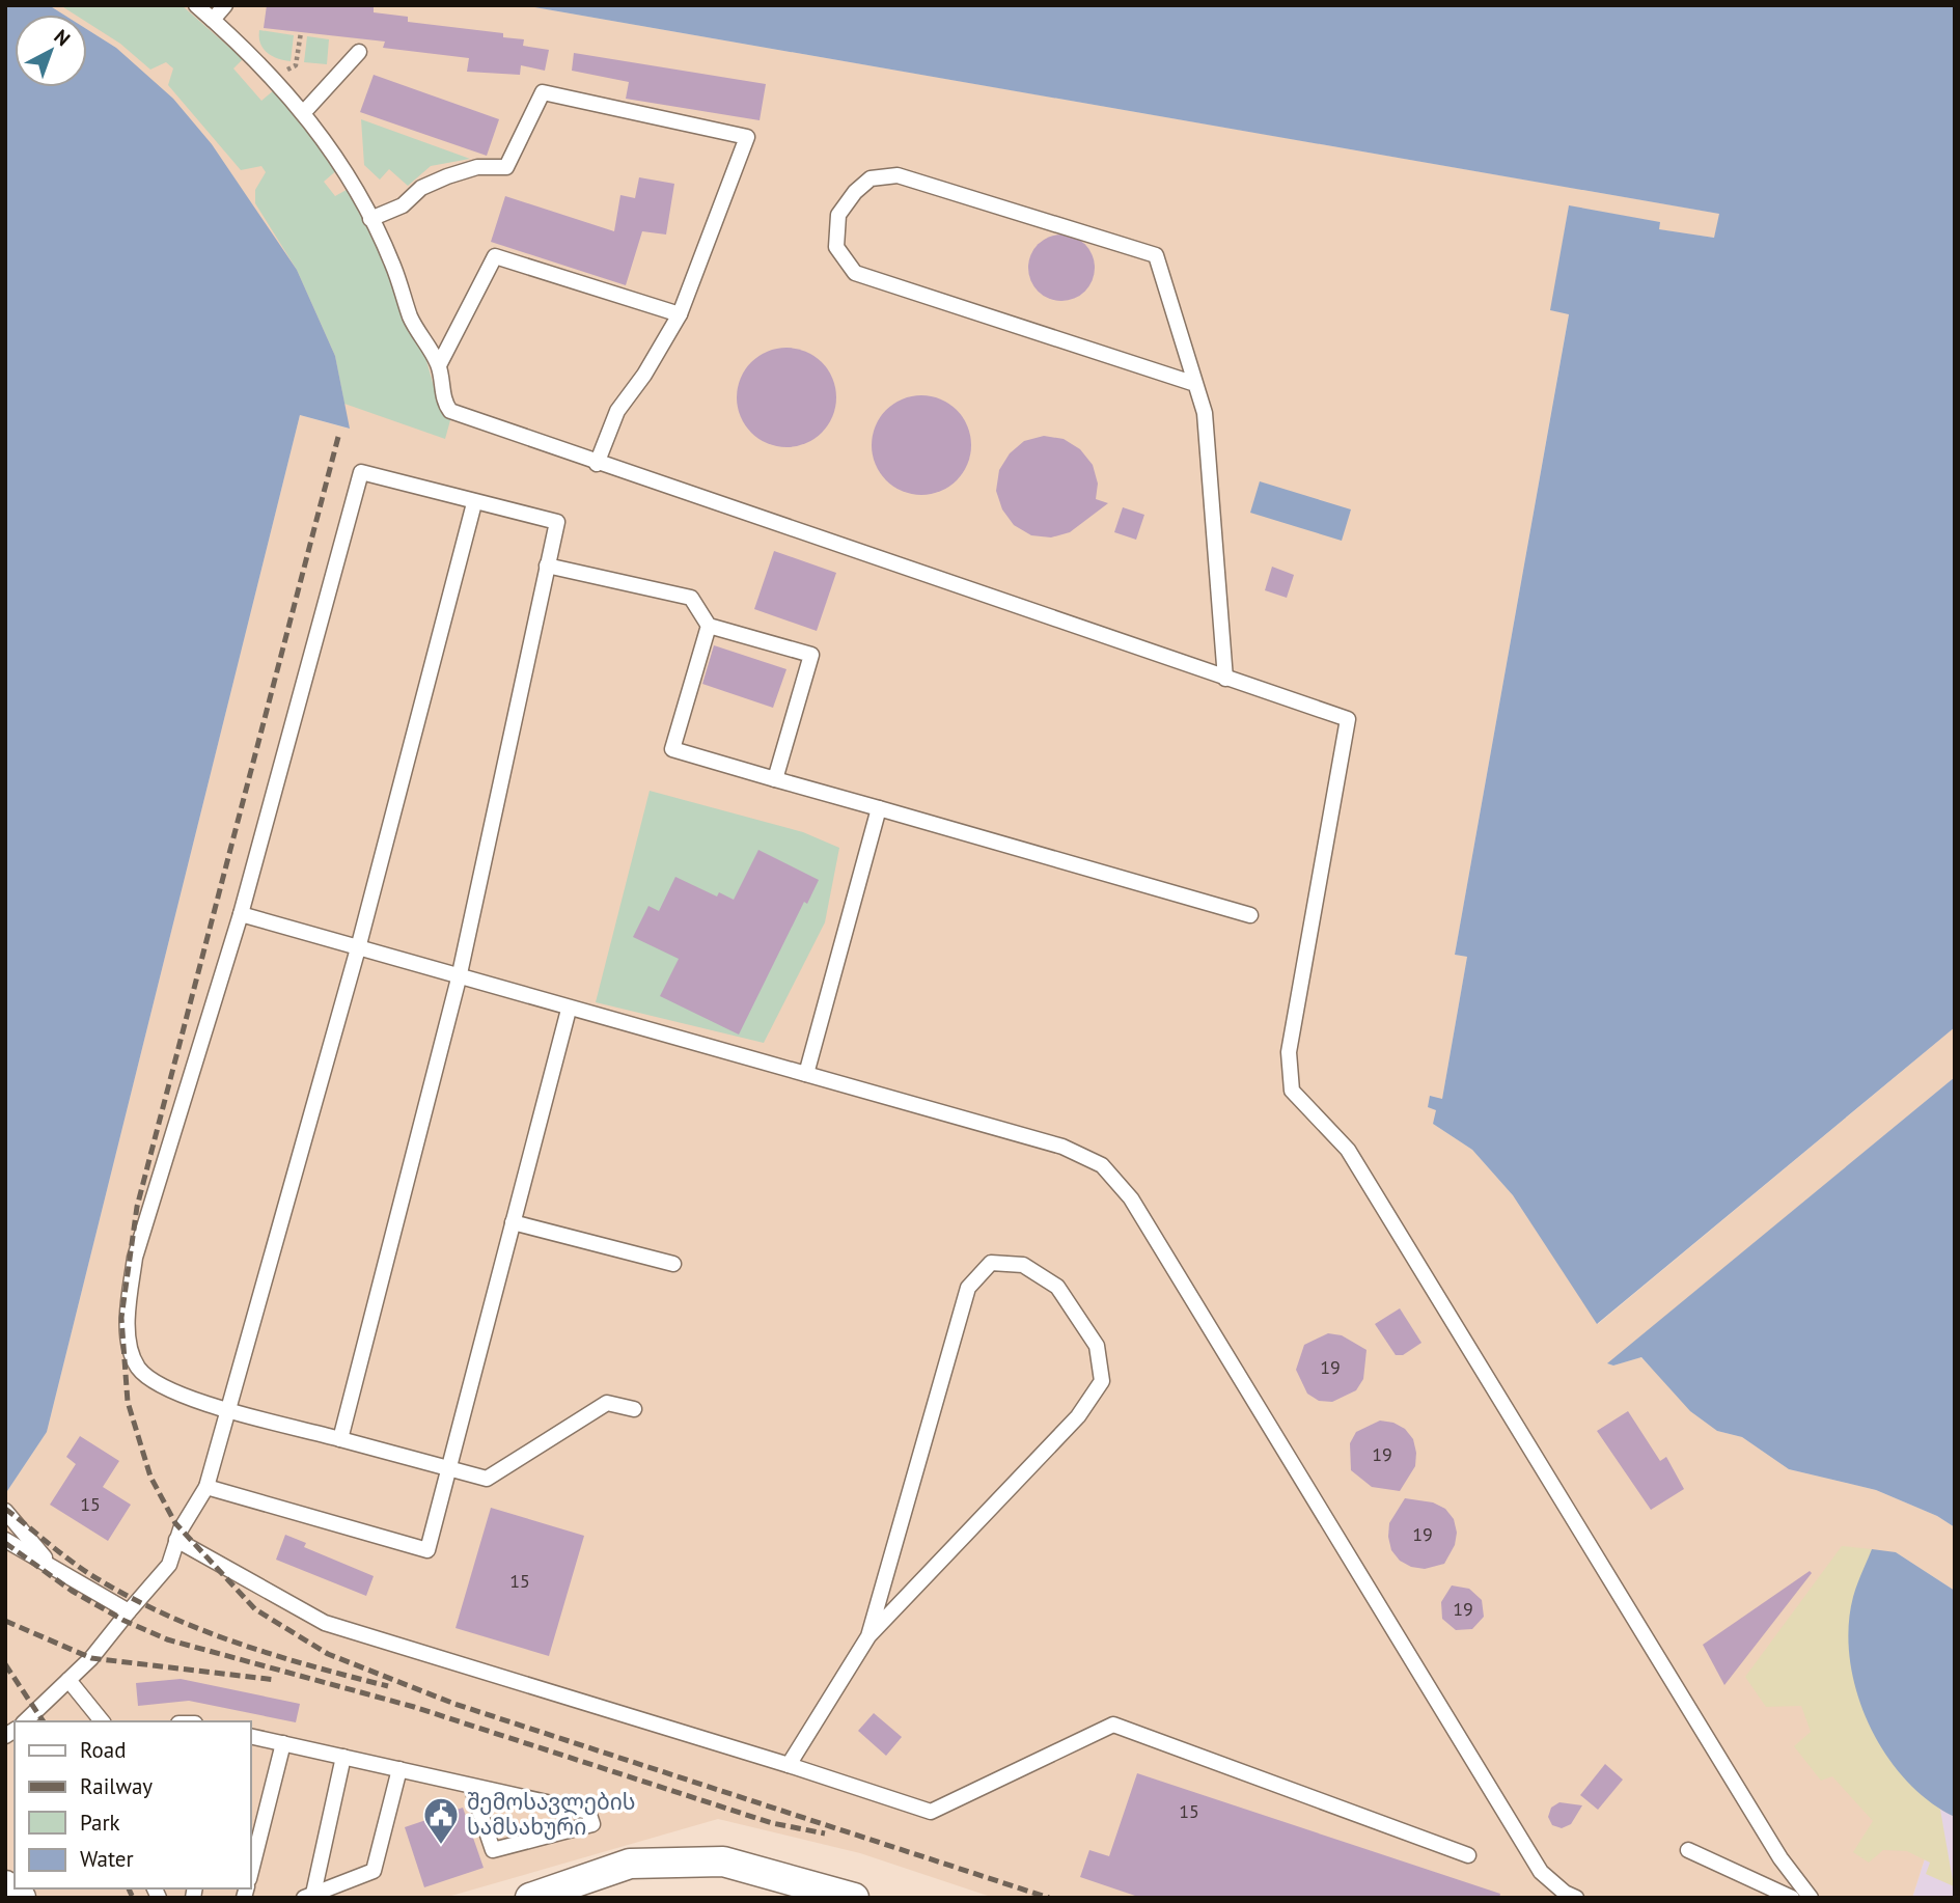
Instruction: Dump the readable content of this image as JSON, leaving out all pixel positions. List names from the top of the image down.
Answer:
{
  "places": {
    "public building": ["შემოსავლების სამსახური"]
  },
  "house_numbers": [
    "19",
    "19",
    "15",
    "19",
    "15",
    "19",
    "15"
  ],
  "legend": [
    "Road",
    "Railway",
    "Park",
    "Water"
  ],
  "north": "top right"
}
